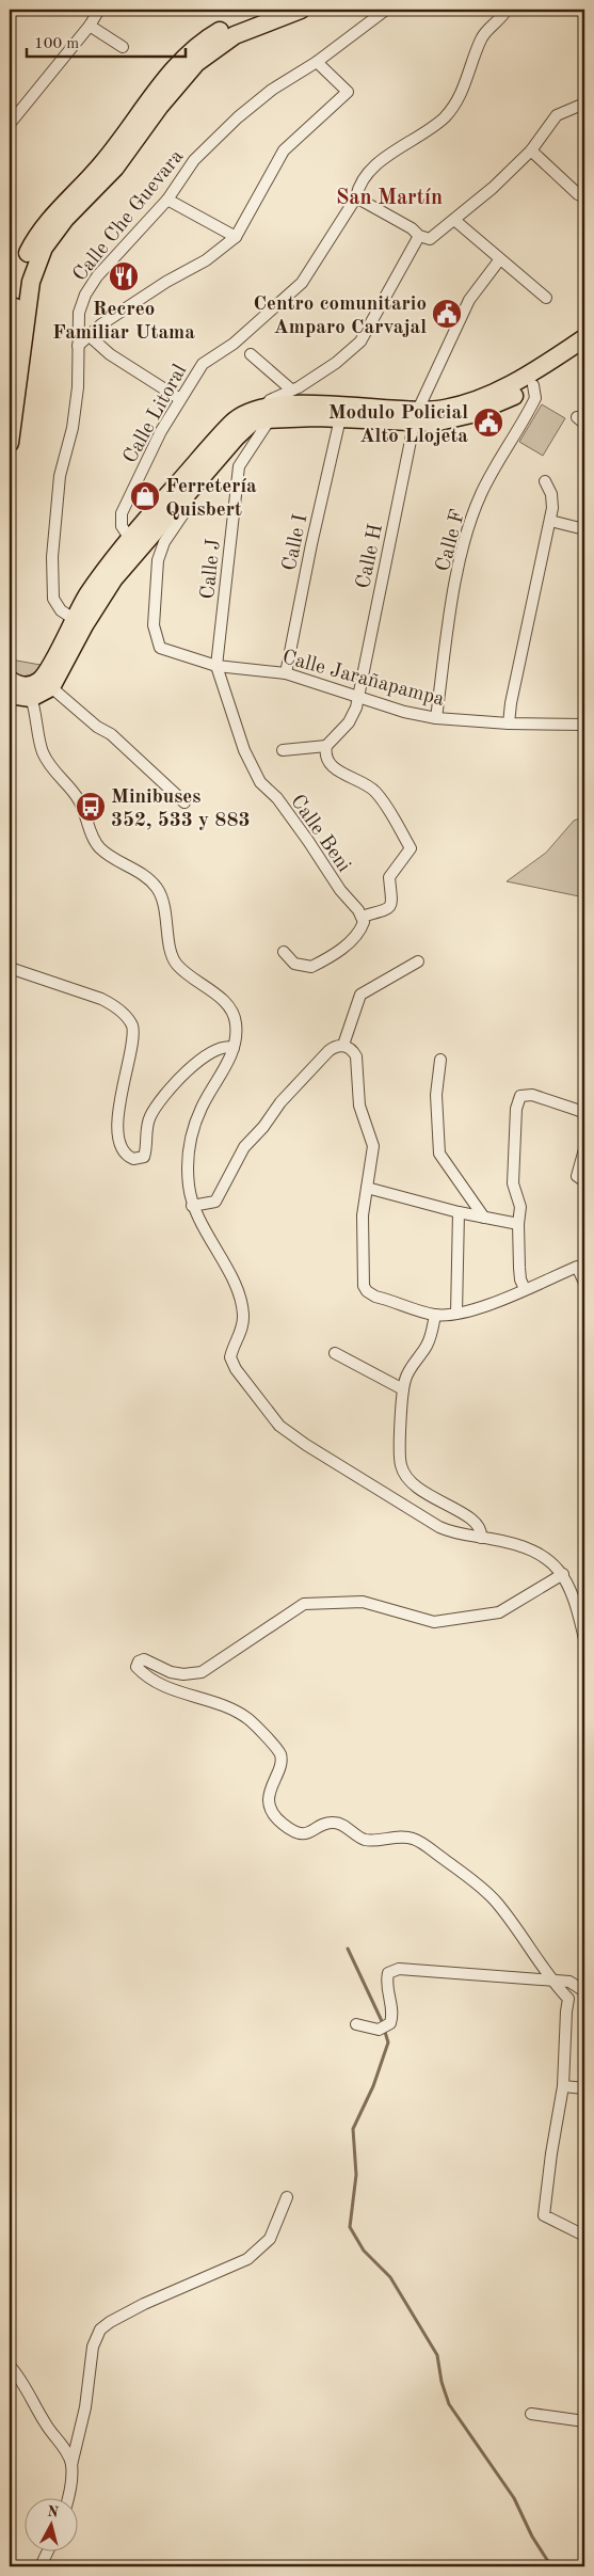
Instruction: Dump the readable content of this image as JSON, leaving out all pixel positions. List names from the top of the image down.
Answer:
{
  "streets": {
    "street": [
      "Calle Che Guevara",
      "Calle Litoral",
      "Calle F",
      "Calle I",
      "Calle H",
      "Calle J",
      "Calle Jarañapampa",
      "Calle Beni"
    ]
  },
  "crossings": [
    ["Calle F", "Calle Jarañapampa"],
    ["Calle I", "Calle Jarañapampa"],
    ["Calle H", "Calle Jarañapampa"],
    ["Calle J", "Calle Jarañapampa"],
    ["Calle J", "Calle Beni"],
    ["Calle Jarañapampa", "Calle Beni"]
  ],
  "districts": ["San Martín"],
  "places": {
    "restaurant": ["Recreo Familiar Utama"],
    "public building": ["Centro comunitario Amparo Carvajal", "Modulo Policial Alto Llojeta"],
    "shop": ["Ferretería Quisbert"],
    "bus stop": ["Minibuses 352, 533 y 883"]
  },
  "scale_bar": "100 m",
  "north": "top"
}
